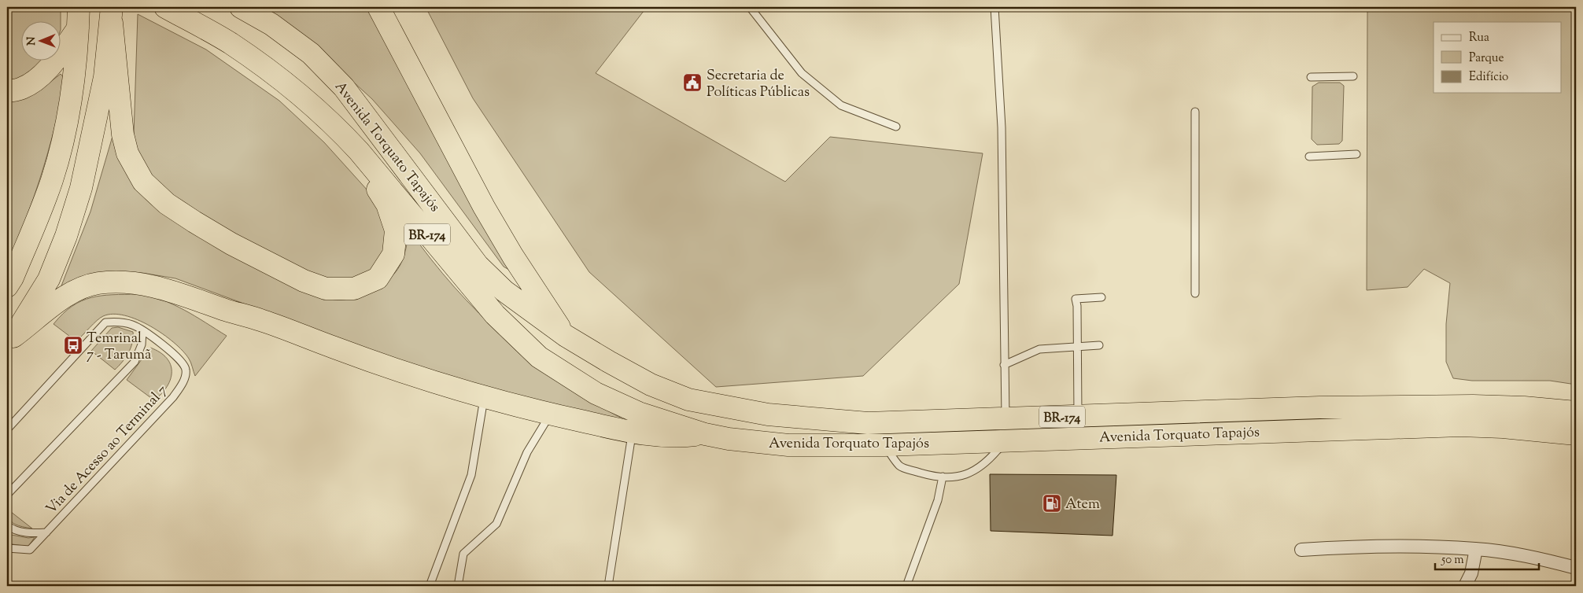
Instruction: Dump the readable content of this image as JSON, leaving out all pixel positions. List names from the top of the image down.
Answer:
{
  "streets": {
    "highway": ["Avenida Torquato Tapajós", "BR-174"],
    "lane": ["Via de Acesso ao Terminal 7"]
  },
  "places": {
    "public building": ["Secretaria de Políticas Públicas"],
    "bus stop": ["Temrinal 7 - Tarumã"],
    "fuel station": ["Atem"]
  },
  "legend": ["Rua", "Parque", "Edifício"],
  "scale_bar": "50 m",
  "north": "left"
}
